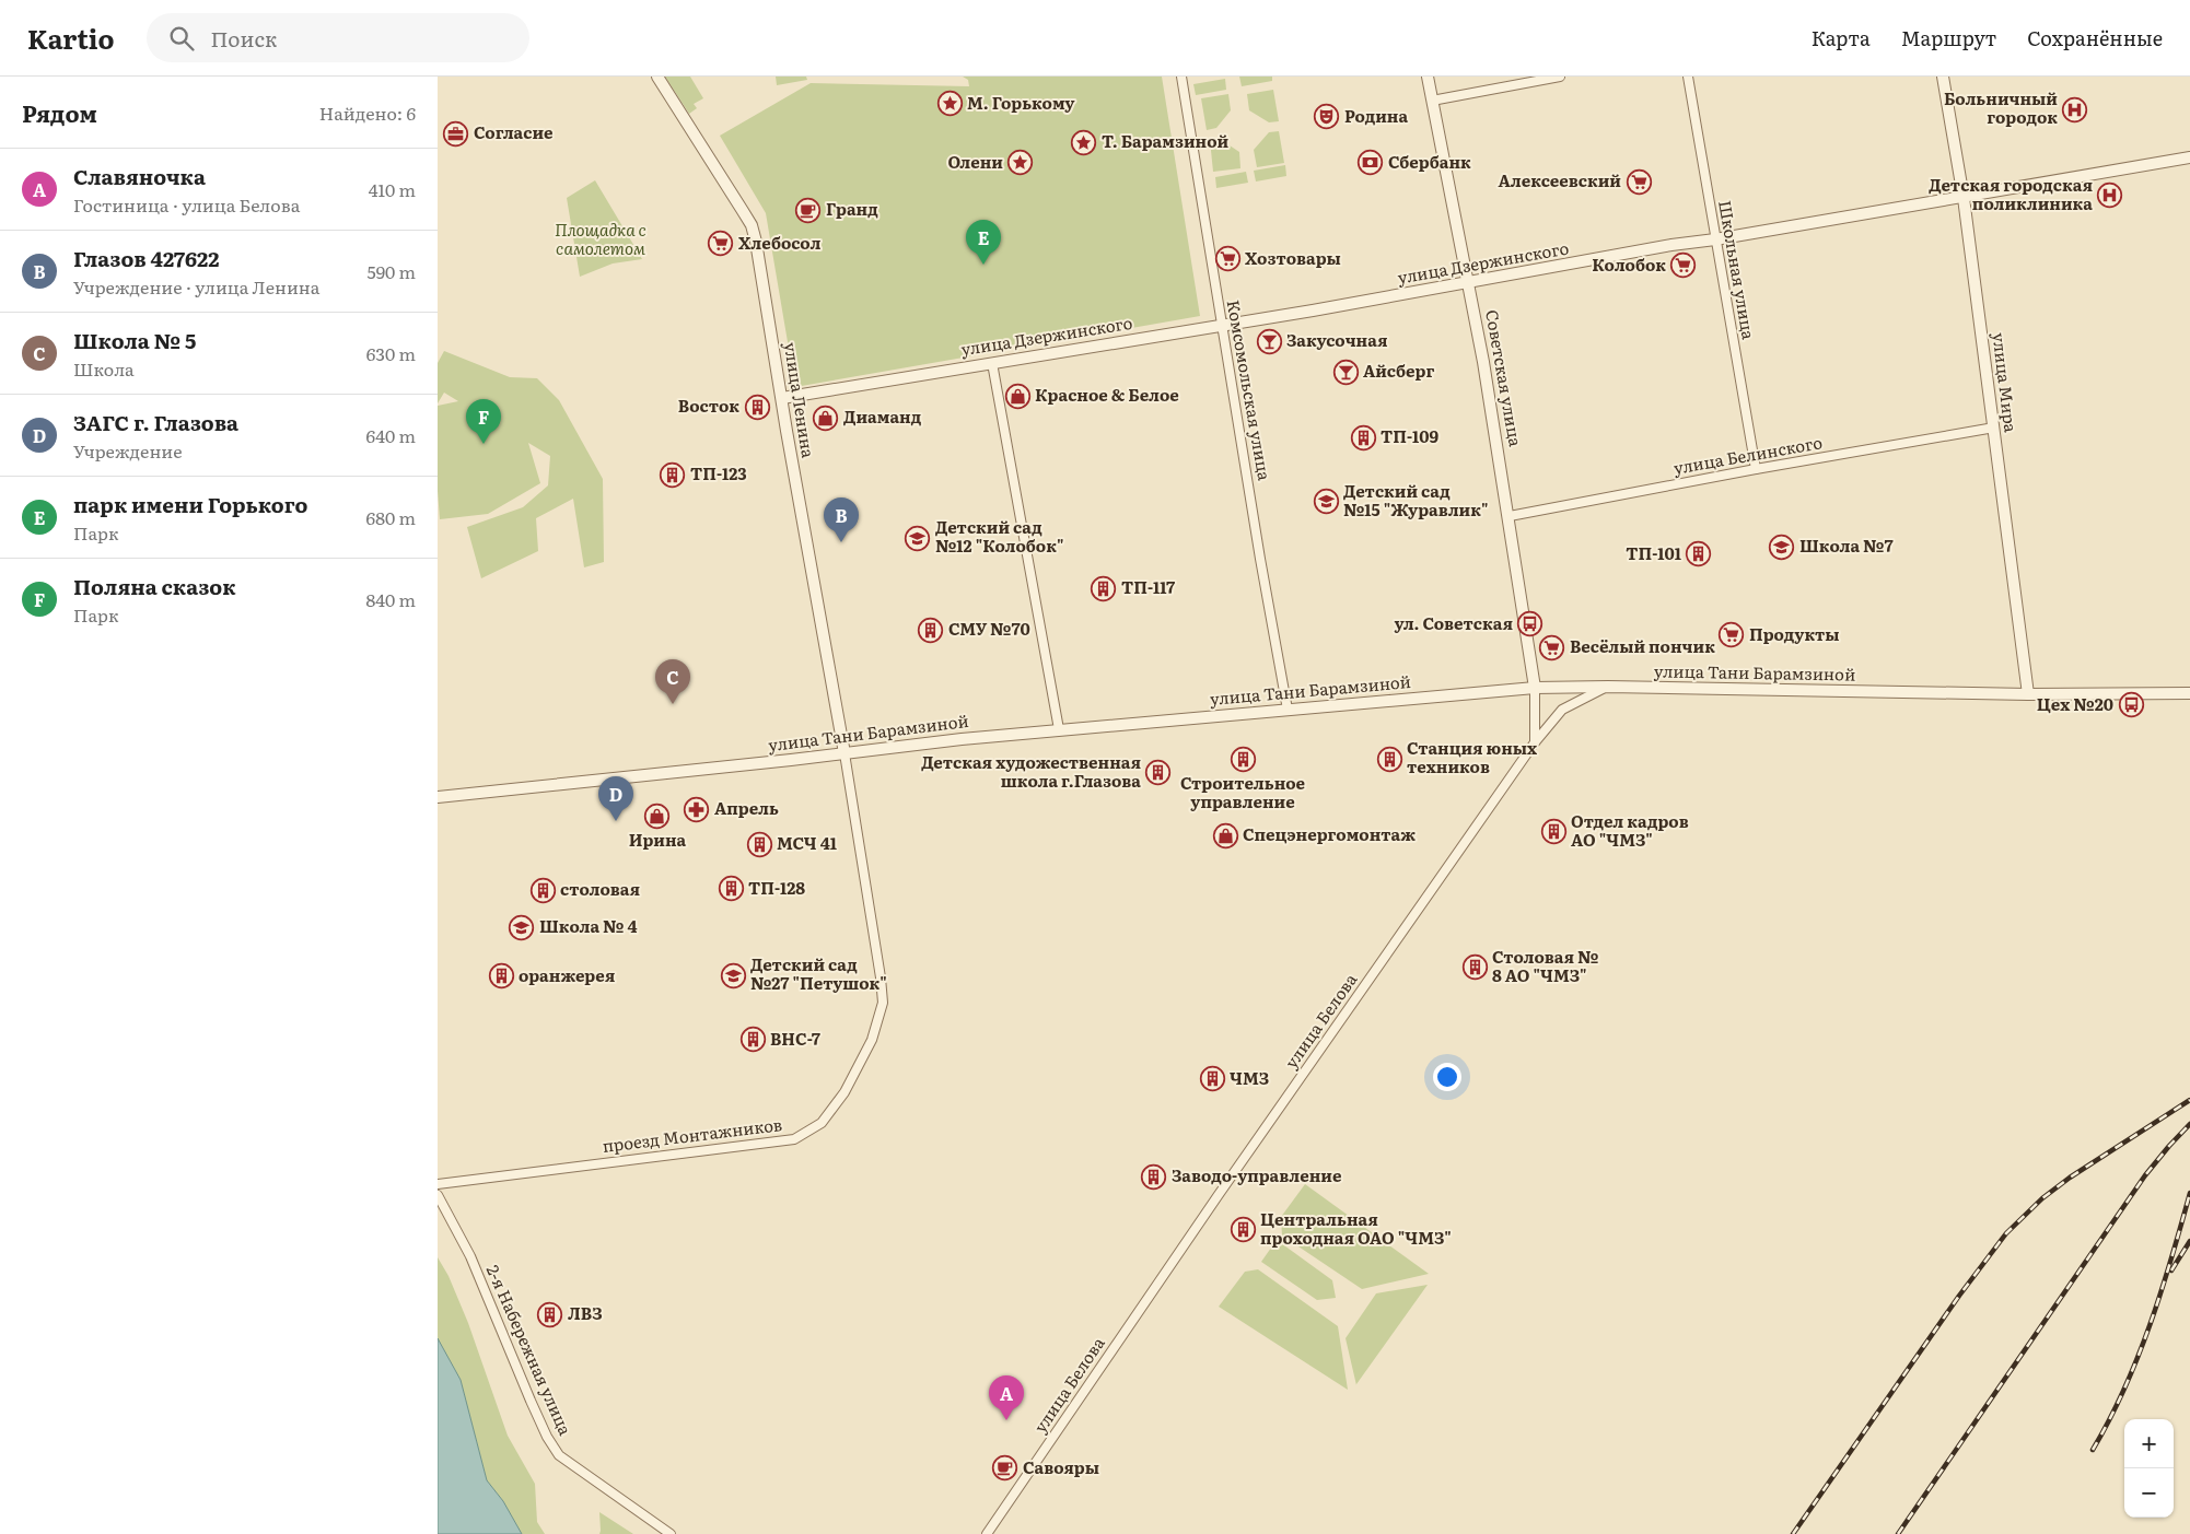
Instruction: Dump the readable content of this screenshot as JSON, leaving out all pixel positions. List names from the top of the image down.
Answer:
{
  "streets": {
    "street": [
      "улица Дзержинского",
      "Школьная улица",
      "Советская улица",
      "улица Мира",
      "Комсомольская улица",
      "улица Ленина",
      "улица Белинского",
      "улица Тани Барамзиной",
      "улица Белова",
      "проезд Монтажников",
      "2-я Набережная улица"
    ]
  },
  "crossings": [
    ["улица Дзержинского", "Школьная улица"],
    ["улица Дзержинского", "Советская улица"],
    ["улица Дзержинского", "улица Мира"],
    ["улица Дзержинского", "Комсомольская улица"],
    ["улица Дзержинского", "улица Ленина"],
    ["Школьная улица", "улица Белинского"],
    ["Советская улица", "улица Белинского"],
    ["Советская улица", "улица Тани Барамзиной"],
    ["улица Мира", "улица Белинского"],
    ["улица Мира", "улица Тани Барамзиной"],
    ["Комсомольская улица", "улица Тани Барамзиной"],
    ["улица Ленина", "улица Тани Барамзиной"],
    ["улица Ленина", "проезд Монтажников"],
    ["улица Тани Барамзиной", "улица Белова"],
    ["улица Тани Барамзиной", "проезд Монтажников"]
  ],
  "parks": ["Площадка с самолетом"],
  "places": {
    "place": ["М. Горькому", "Т. Барамзиной", "Олени"],
    "hospital": ["Больничный городок", "Детская городская поликлиника"],
    "theatre": ["Родина"],
    "office": ["Согласие"],
    "bank": ["Сбербанк"],
    "supermarket": [
      "Алексеевский",
      "Хлебосол",
      "Хозтовары",
      "Колобок",
      "Продукты",
      "Весёлый пончик"
    ],
    "cafe": ["Гранд", "Савояры"],
    "bar": ["Закусочная", "Айсберг"],
    "shop": [
      "Красное & Белое",
      "Диаманд",
      "Ирина",
      "Спецэнергомонтаж"
    ],
    "building": [
      "Восток",
      "ТП-109",
      "ТП-123",
      "ТП-101",
      "ТП-117",
      "СМУ №70",
      "Строительное управление",
      "Станция юных техников",
      "Детская художественная школа г.Глазова",
      "Отдел кадров АО \"ЧМЗ\"",
      "МСЧ 41",
      "ТП-128",
      "столовая",
      "Столовая № 8 АО \"ЧМЗ\"",
      "оранжерея",
      "ВНС-7",
      "ЧМЗ",
      "Заводо-управление",
      "Центральная проходная ОАО \"ЧМЗ\"",
      "ЛВЗ"
    ],
    "school or university": [
      "Детский сад №15 \"Журавлик\"",
      "Детский сад №12 \"Колобок\"",
      "Школа №7",
      "Школа № 4",
      "Детский сад №27 \"Петушок\""
    ],
    "bus stop": ["ул. Советская", "Цех №20"],
    "pharmacy": ["Апрель"]
  },
  "page": {
    "header": "Kartio",
    "search": "Поиск",
    "nav": ["Карта", "Маршрут", "Сохранённые"],
    "heading": ["Рядом", "Найдено: 6"],
    "list": [
      {
        "mark": "A",
        "name": "Славяночка",
        "note": "Гостиница · улица Белова",
        "value": "410 m"
      },
      {
        "mark": "B",
        "name": "Глазов 427622",
        "note": "Учреждение · улица Ленина",
        "value": "590 m"
      },
      {
        "mark": "C",
        "name": "Школа № 5",
        "note": "Школа",
        "value": "630 m"
      },
      {
        "mark": "D",
        "name": "ЗАГС г. Глазова",
        "note": "Учреждение",
        "value": "640 m"
      },
      {
        "mark": "E",
        "name": "парк имени Горького",
        "note": "Парк",
        "value": "680 m"
      },
      {
        "mark": "F",
        "name": "Поляна сказок",
        "note": "Парк",
        "value": "840 m"
      }
    ],
    "pins": [
      "E",
      "F",
      "B",
      "C",
      "D",
      "A"
    ],
    "map_buttons": ["+", "−"]
  }
}
